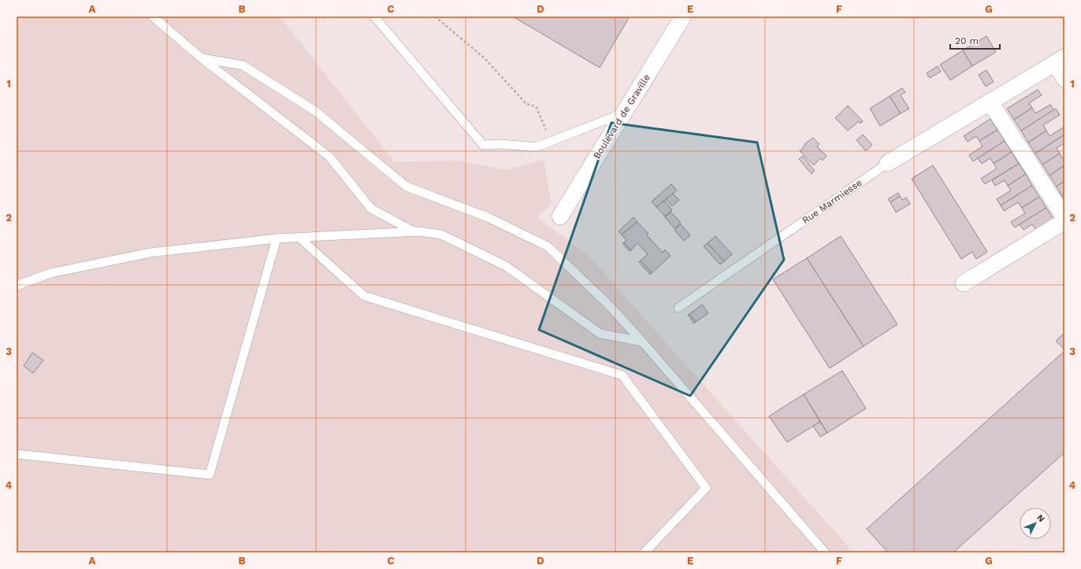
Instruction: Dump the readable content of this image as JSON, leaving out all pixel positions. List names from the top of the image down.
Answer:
{
  "streets": {
    "street": ["Boulevard de Graville", "Rue Marmiesse"]
  },
  "scale_bar": "20 m",
  "north": "top right",
  "grid": {
    "columns": [
      "A",
      "B",
      "C",
      "D",
      "E",
      "F",
      "G"
    ],
    "rows": [
      "1",
      "2",
      "3",
      "4"
    ]
  }
}
